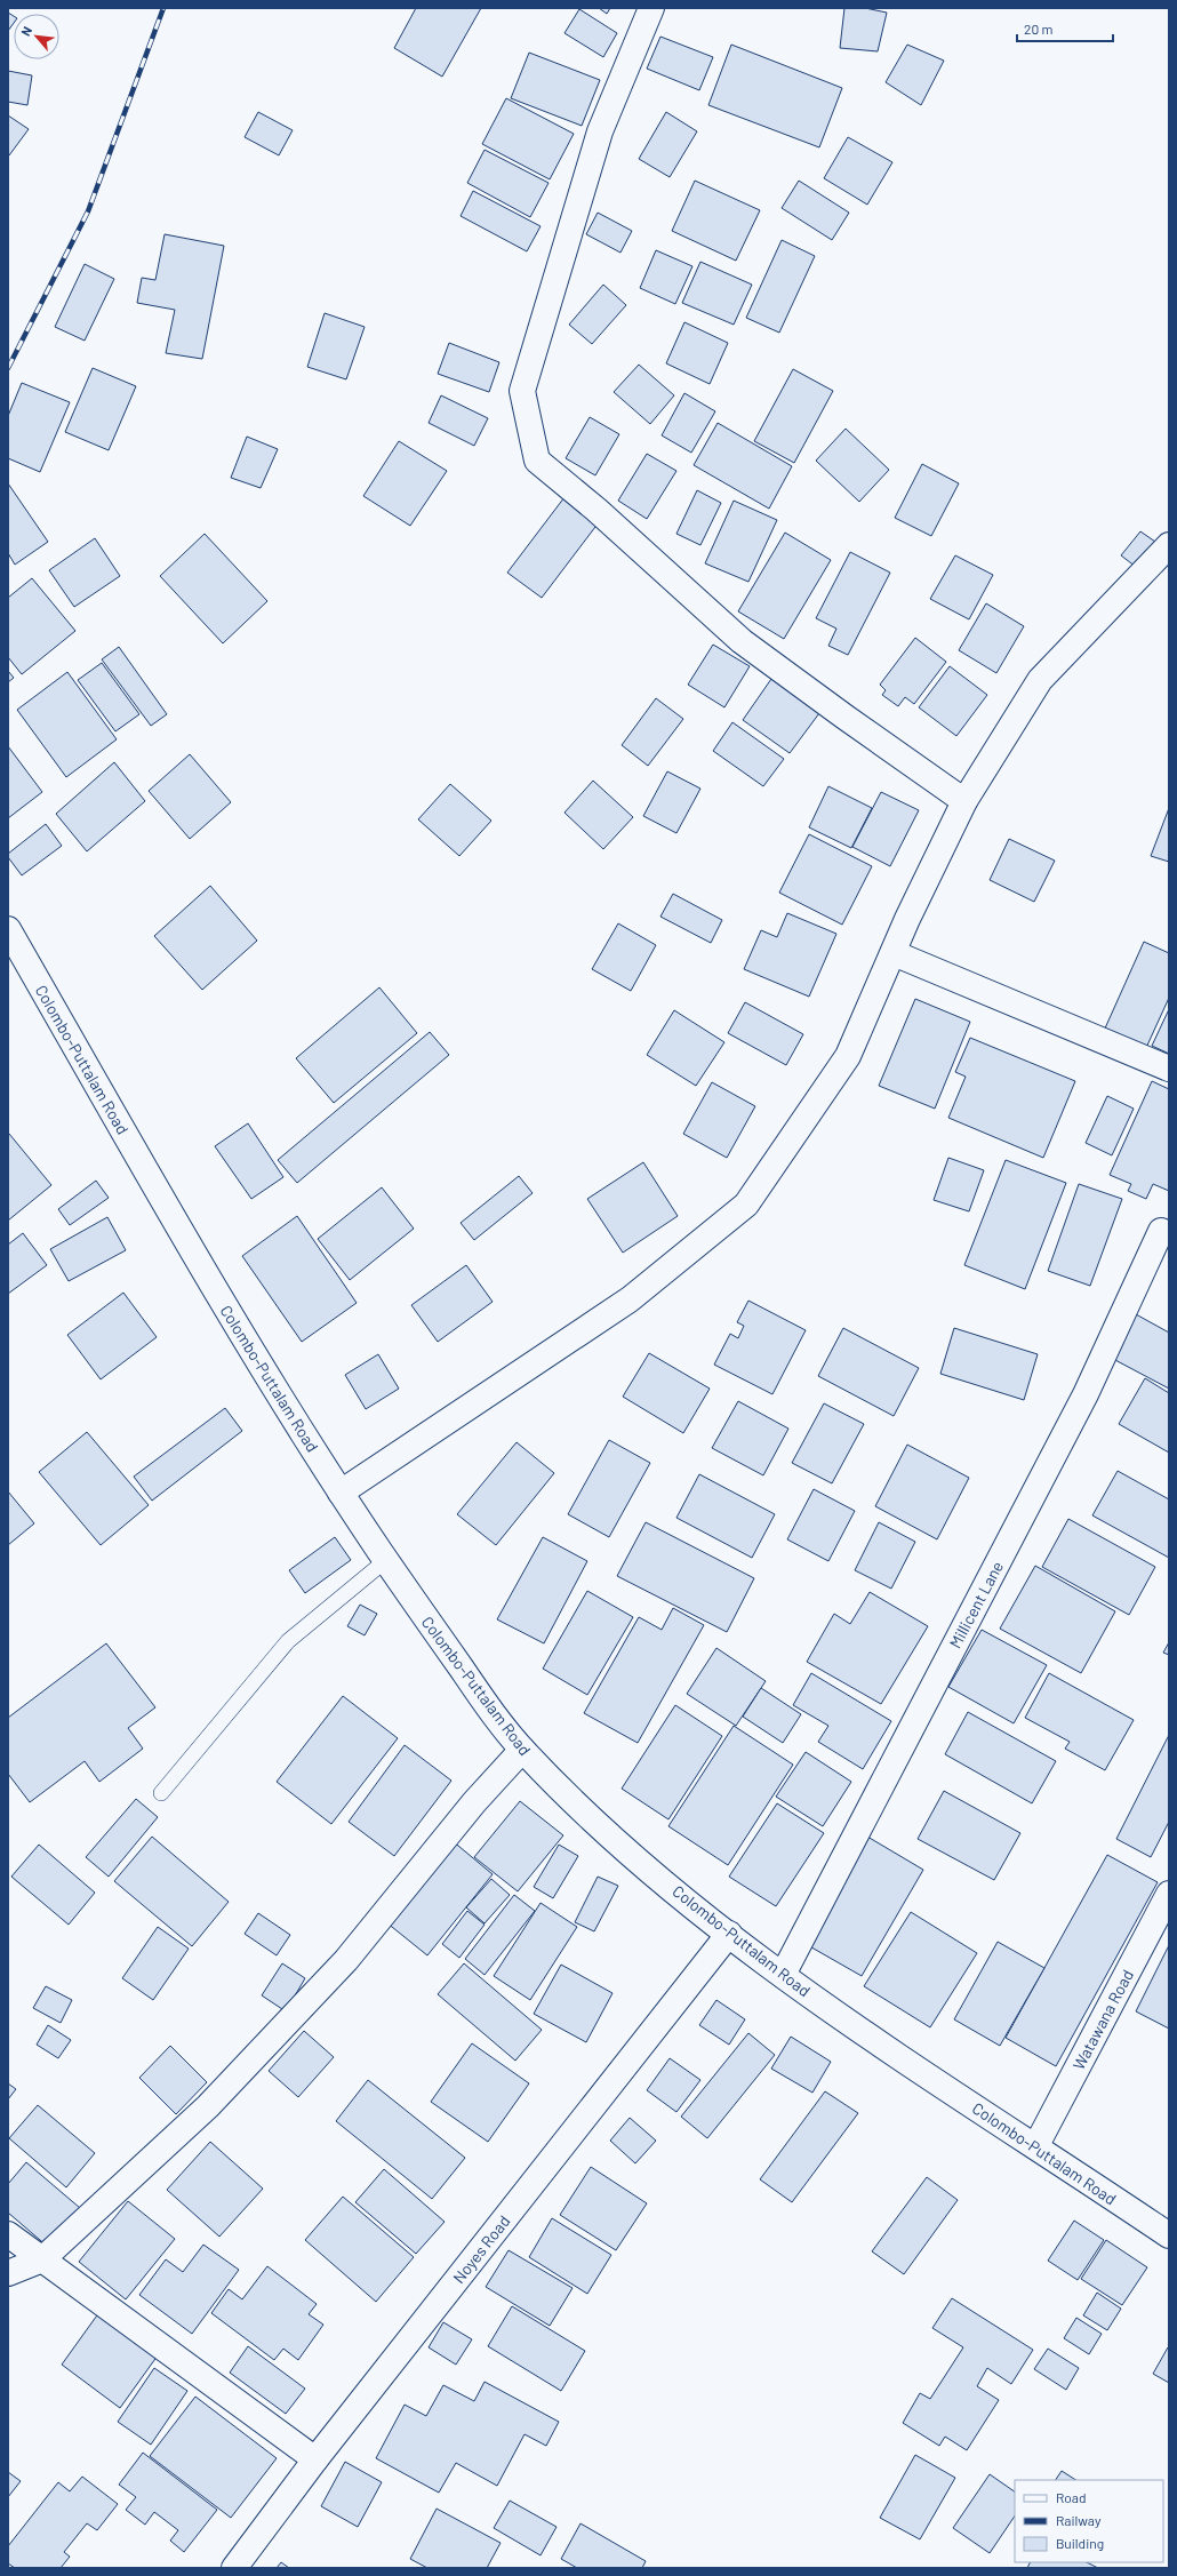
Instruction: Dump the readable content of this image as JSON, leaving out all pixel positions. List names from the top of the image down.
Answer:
{
  "streets": {
    "main road": [
      "Colombo-Puttalam Road",
      "Millicent Lane",
      "Watawana Road",
      "Noyes Road"
    ]
  },
  "crossings": [
    ["Colombo-Puttalam Road", "Millicent Lane"],
    ["Colombo-Puttalam Road", "Watawana Road"],
    ["Colombo-Puttalam Road", "Noyes Road"]
  ],
  "legend": ["Road", "Railway", "Building"],
  "scale_bar": "20 m",
  "north": "top left"
}
